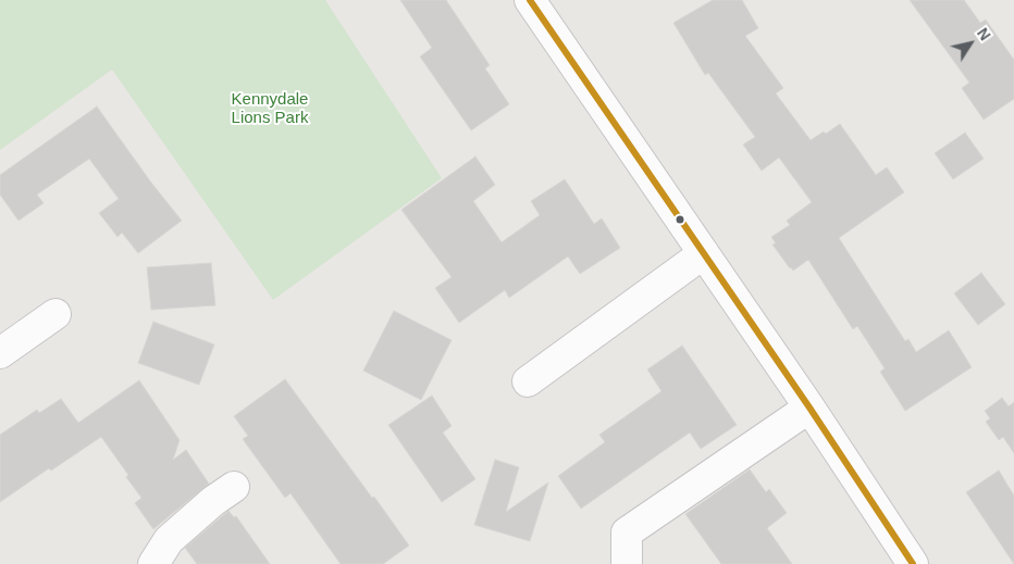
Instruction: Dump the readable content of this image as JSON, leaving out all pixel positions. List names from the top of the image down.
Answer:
{
  "parks": ["Kennydale Lions Park"],
  "north": "top right"
}
